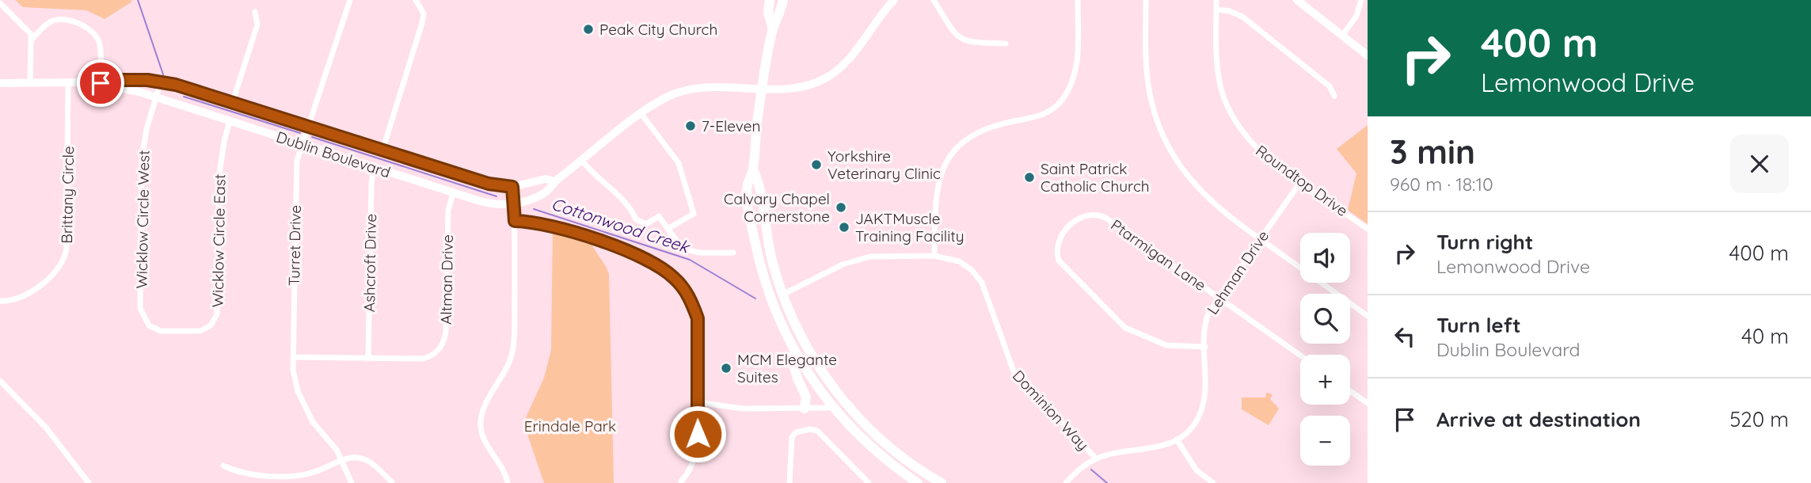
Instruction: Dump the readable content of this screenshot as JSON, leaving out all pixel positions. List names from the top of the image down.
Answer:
{
  "streets": {
    "main road": ["Dublin Boulevard"],
    "street": [
      "Roundtop Drive",
      "Brittany Circle",
      "Wicklow Circle West",
      "Wicklow Circle East",
      "Turret Drive",
      "Ptarmigan Lane",
      "Ashcroft Drive",
      "Lehman Drive",
      "Altman Drive",
      "Dominion Way"
    ]
  },
  "crossings": [
    ["Dublin Boulevard", "Brittany Circle"],
    ["Dublin Boulevard", "Wicklow Circle West"],
    ["Dublin Boulevard", "Wicklow Circle East"],
    ["Dublin Boulevard", "Turret Drive"],
    ["Dublin Boulevard", "Ashcroft Drive"],
    ["Dublin Boulevard", "Altman Drive"],
    ["Roundtop Drive", "Lehman Drive"],
    ["Wicklow Circle West", "Wicklow Circle East"],
    ["Turret Drive", "Altman Drive"],
    ["Ptarmigan Lane", "Lehman Drive"],
    ["Ashcroft Drive", "Altman Drive"],
    ["Lehman Drive", "Dominion Way"]
  ],
  "water": ["Cottonwood Creek"],
  "parks": ["Erindale Park"],
  "places": [
    "Peak City Church",
    "7-Eleven",
    "Yorkshire Veterinary Clinic",
    "Saint Patrick Catholic Church",
    "Calvary Chapel Cornerstone",
    "JAKTMuscle Training Facility",
    "MCM Elegante Suites"
  ],
  "page": {
    "turn": ["400 m", "Lemonwood Drive"],
    "heading": ["3 min", "960 m · 18:10"],
    "list": [
      {
        "name": "Turn right",
        "note": "Lemonwood Drive",
        "value": "400 m"
      },
      {
        "name": "Turn left",
        "note": "Dublin Boulevard",
        "value": "40 m"
      },
      {
        "name": "Arrive at destination",
        "value": "520 m"
      }
    ],
    "map_buttons": ["+", "−"]
  }
}
